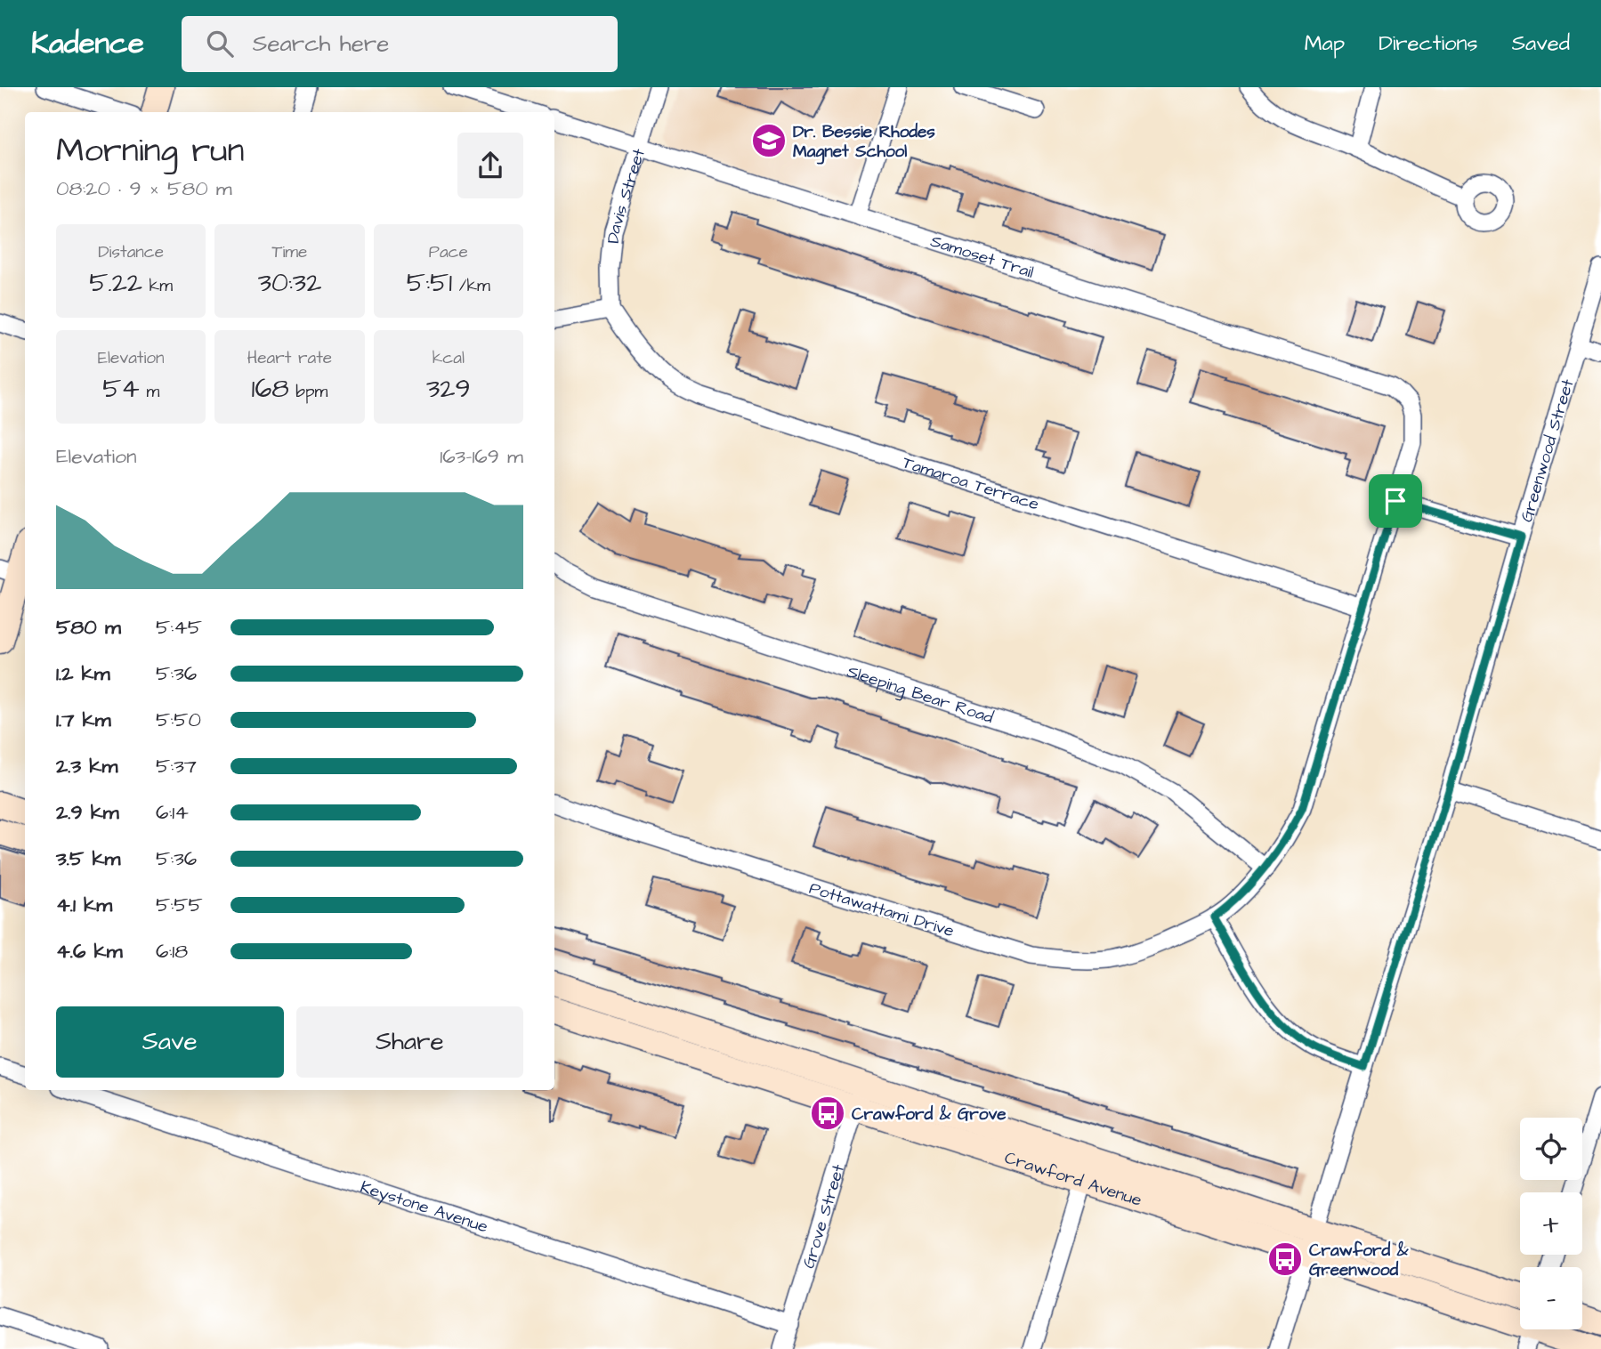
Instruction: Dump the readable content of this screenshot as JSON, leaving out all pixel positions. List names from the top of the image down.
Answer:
{
  "streets": {
    "main road": ["Crawford Avenue"],
    "street": [
      "Davis Street",
      "Samoset Trail",
      "Greenwood Street",
      "Tamaroa Terrace",
      "Sleeping Bear Road",
      "Pottawattami Drive",
      "Keystone Avenue",
      "Grove Street"
    ]
  },
  "crossings": [
    ["Davis Street", "Samoset Trail"],
    ["Davis Street", "Tamaroa Terrace"],
    ["Samoset Trail", "Pottawattami Drive"],
    ["Greenwood Street", "Crawford Avenue"],
    ["Tamaroa Terrace", "Pottawattami Drive"],
    ["Sleeping Bear Road", "Pottawattami Drive"],
    ["Crawford Avenue", "Grove Street"],
    ["Keystone Avenue", "Grove Street"]
  ],
  "places": {
    "school or university": ["Dr. Bessie Rhodes Magnet School"],
    "bus stop": ["Crawford & Grove", "Crawford & Greenwood"]
  },
  "page": {
    "header": "Kadence",
    "search": "Search here",
    "nav": ["Map", "Directions", "Saved"],
    "heading": ["Morning run", "08:20 · 9 × 580 m"],
    "stats": [
      ["Distance", "5.22 km"],
      ["Time", "30:32"],
      ["Pace", "5:51 /km"],
      ["Elevation", "54 m"],
      ["Heart rate", "168 bpm"],
      ["kcal", "329"]
    ],
    "chart": ["Elevation", "163–169 m"],
    "list": [
      {
        "name": "580 m",
        "note": "5:45"
      },
      {
        "name": "1.2 km",
        "note": "5:36"
      },
      {
        "name": "1.7 km",
        "note": "5:50"
      },
      {
        "name": "2.3 km",
        "note": "5:37"
      },
      {
        "name": "2.9 km",
        "note": "6:14"
      },
      {
        "name": "3.5 km",
        "note": "5:36"
      },
      {
        "name": "4.1 km",
        "note": "5:55"
      },
      {
        "name": "4.6 km",
        "note": "6:18"
      }
    ],
    "buttons": ["Save", "Share"],
    "map_buttons": ["+", "−"]
  }
}
